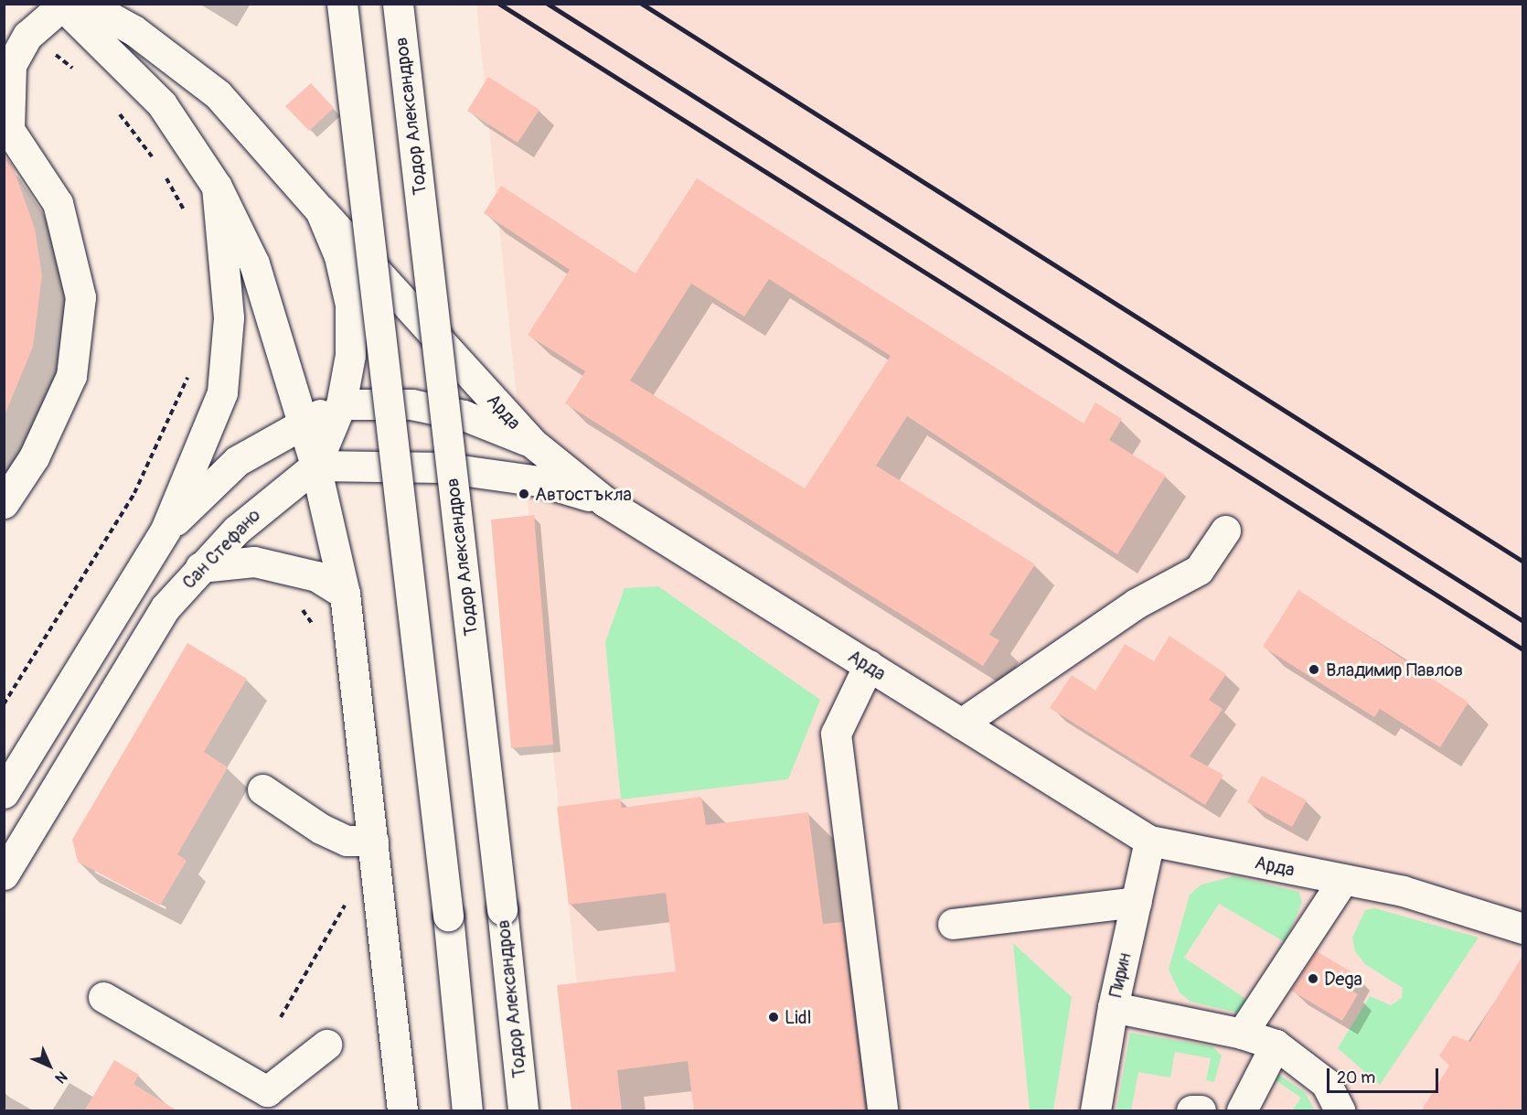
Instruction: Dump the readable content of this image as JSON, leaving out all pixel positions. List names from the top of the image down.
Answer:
{
  "streets": {
    "main road": [
      "Тодор Александров",
      "Арда",
      "Сан Стефано",
      "Пирин"
    ]
  },
  "crossings": [
    ["Арда", "Пирин"]
  ],
  "places": [
    "Автостъкла",
    "Владимир Павлов",
    "Dega",
    "Lidl"
  ],
  "scale_bar": "20 m",
  "north": "bottom right"
}
